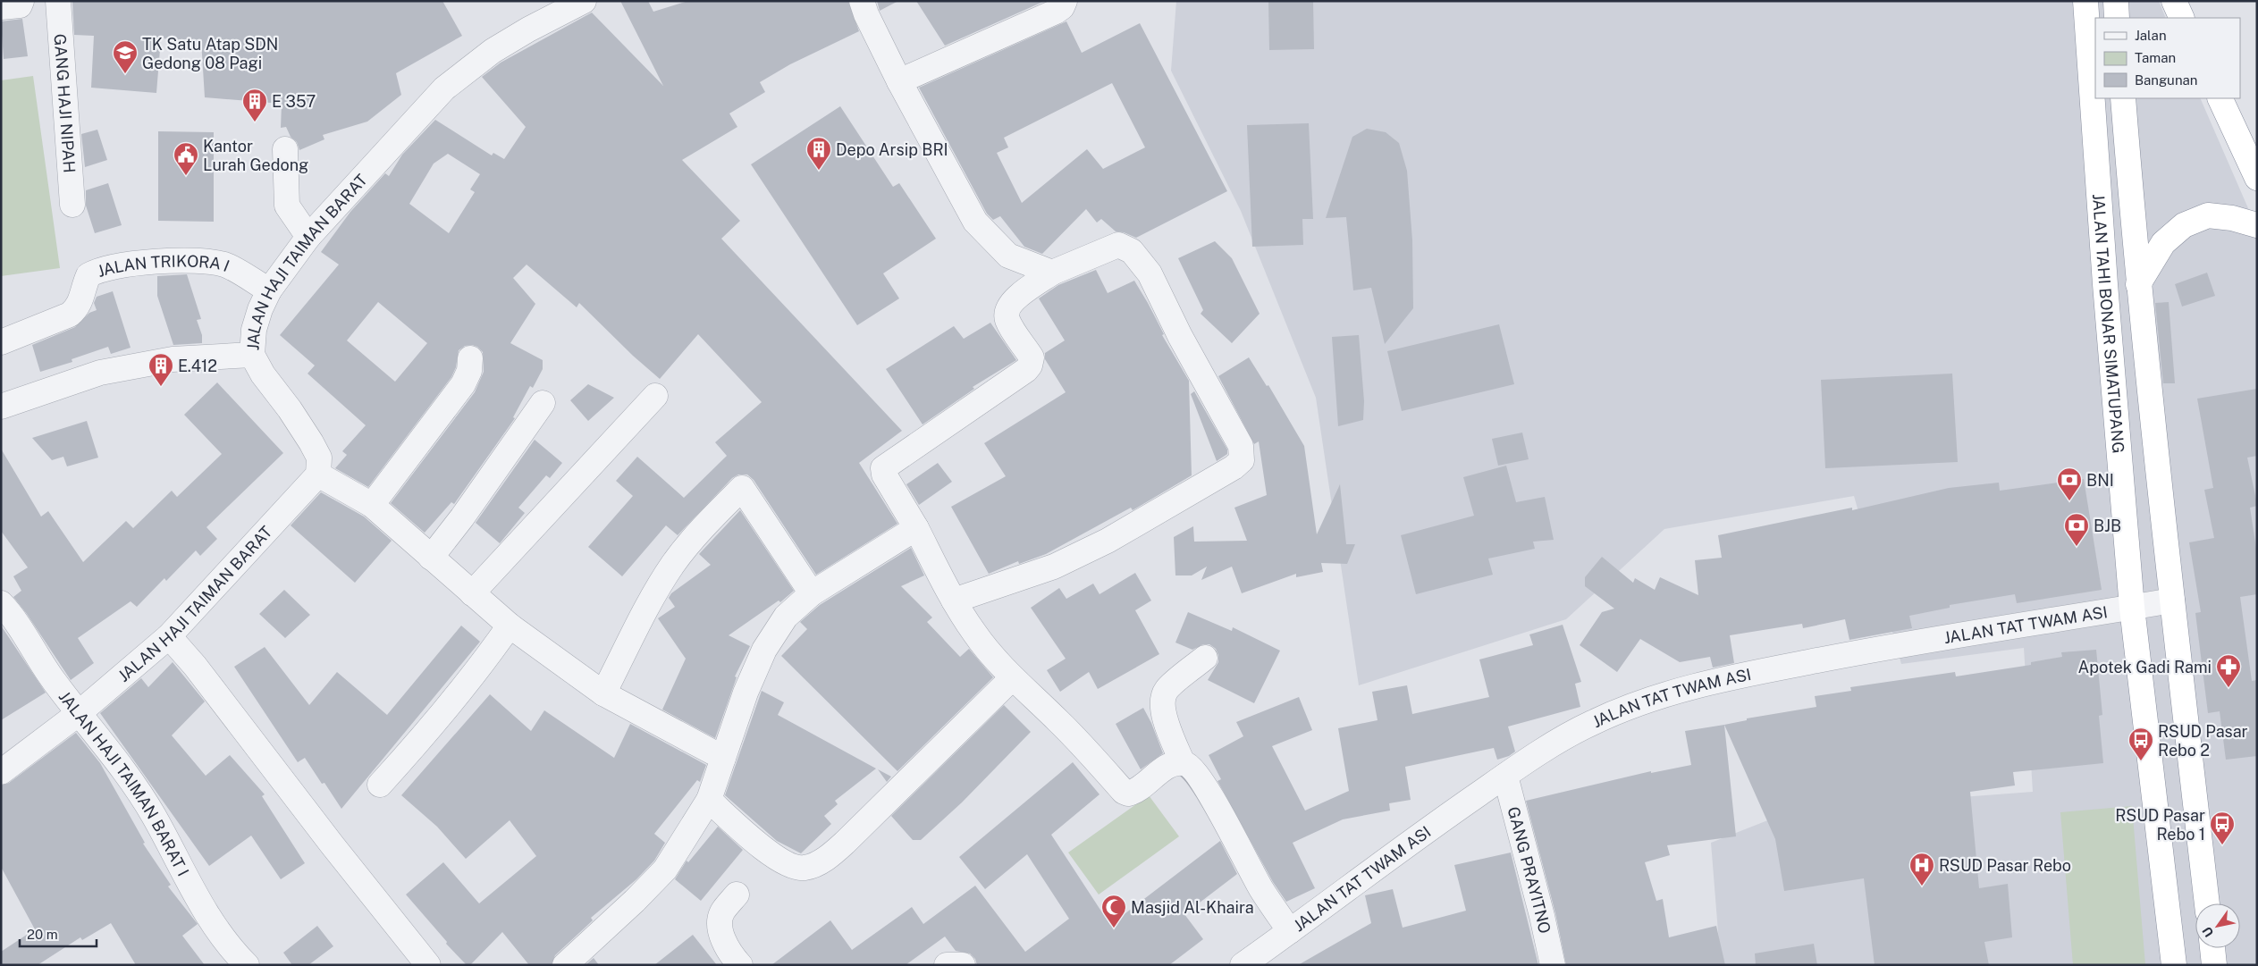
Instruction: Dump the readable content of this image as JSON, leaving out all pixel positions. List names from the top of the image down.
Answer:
{
  "streets": {
    "highway": ["JALAN TAHI BONAR SIMATUPANG"],
    "street": [
      "GANG HAJI NIPAH",
      "JALAN HAJI TAIMAN BARAT",
      "JALAN TRIKORA I",
      "JALAN TAT TWAM ASI",
      "JALAN HAJI TAIMAN BARAT I",
      "GANG PRAYITNO"
    ]
  },
  "crossings": [
    ["JALAN HAJI TAIMAN BARAT", "JALAN TRIKORA I"],
    ["JALAN HAJI TAIMAN BARAT", "JALAN HAJI TAIMAN BARAT I"],
    ["JALAN TAHI BONAR SIMATUPANG", "JALAN TAT TWAM ASI"],
    ["JALAN TAT TWAM ASI", "GANG PRAYITNO"]
  ],
  "places": {
    "school or university": ["TK Satu Atap SDN Gedong 08 Pagi"],
    "building": ["E 357", "Depo Arsip BRI", "E.412"],
    "public building": ["Kantor Lurah Gedong"],
    "bank": ["BNI", "BJB"],
    "pharmacy": ["Apotek Gadi Rami"],
    "bus stop": ["RSUD Pasar Rebo 2", "RSUD Pasar Rebo 1"],
    "hospital": ["RSUD Pasar Rebo"],
    "mosque": ["Masjid Al-Khaira"]
  },
  "legend": ["Jalan", "Taman", "Bangunan"],
  "scale_bar": "20 m",
  "north": "bottom left"
}
